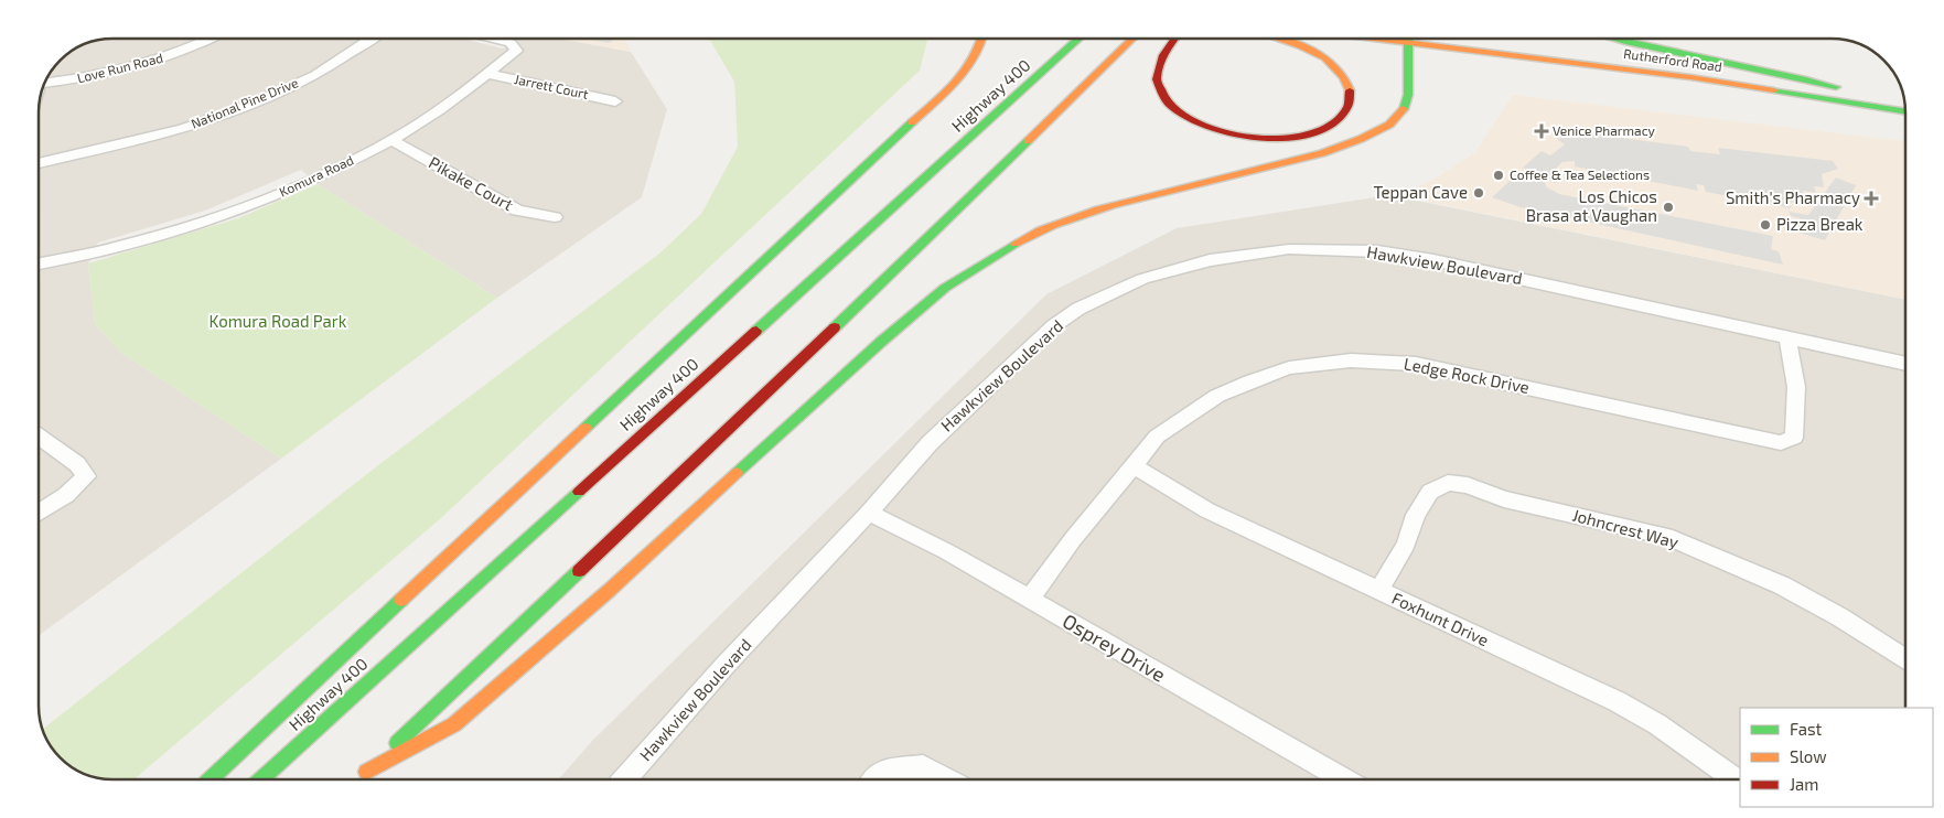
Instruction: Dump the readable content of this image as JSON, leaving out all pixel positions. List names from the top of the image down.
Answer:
{
  "streets": {
    "main road": ["Rutherford Road", "Highway 400"],
    "street": [
      "Love Run Road",
      "Jarrett Court",
      "National Pine Drive",
      "Komura Road",
      "Pikake Court",
      "Hawkview Boulevard",
      "Ledge Rock Drive",
      "Johncrest Way",
      "Foxhunt Drive",
      "Osprey Drive"
    ]
  },
  "crossings": [
    ["Jarrett Court", "Komura Road"],
    ["Komura Road", "Pikake Court"],
    ["Hawkview Boulevard", "Ledge Rock Drive"],
    ["Hawkview Boulevard", "Osprey Drive"],
    ["Ledge Rock Drive", "Foxhunt Drive"],
    ["Ledge Rock Drive", "Osprey Drive"],
    ["Johncrest Way", "Foxhunt Drive"]
  ],
  "parks": ["Komura Road Park"],
  "places": {
    "health": ["Venice Pharmacy", "Smith's Pharmacy"],
    "other": [
      "Coffee & Tea Selections",
      "Teppan Cave",
      "Los Chicos Brasa at Vaughan",
      "Pizza Break"
    ]
  },
  "legend": ["Fast", "Slow", "Jam"]
}
